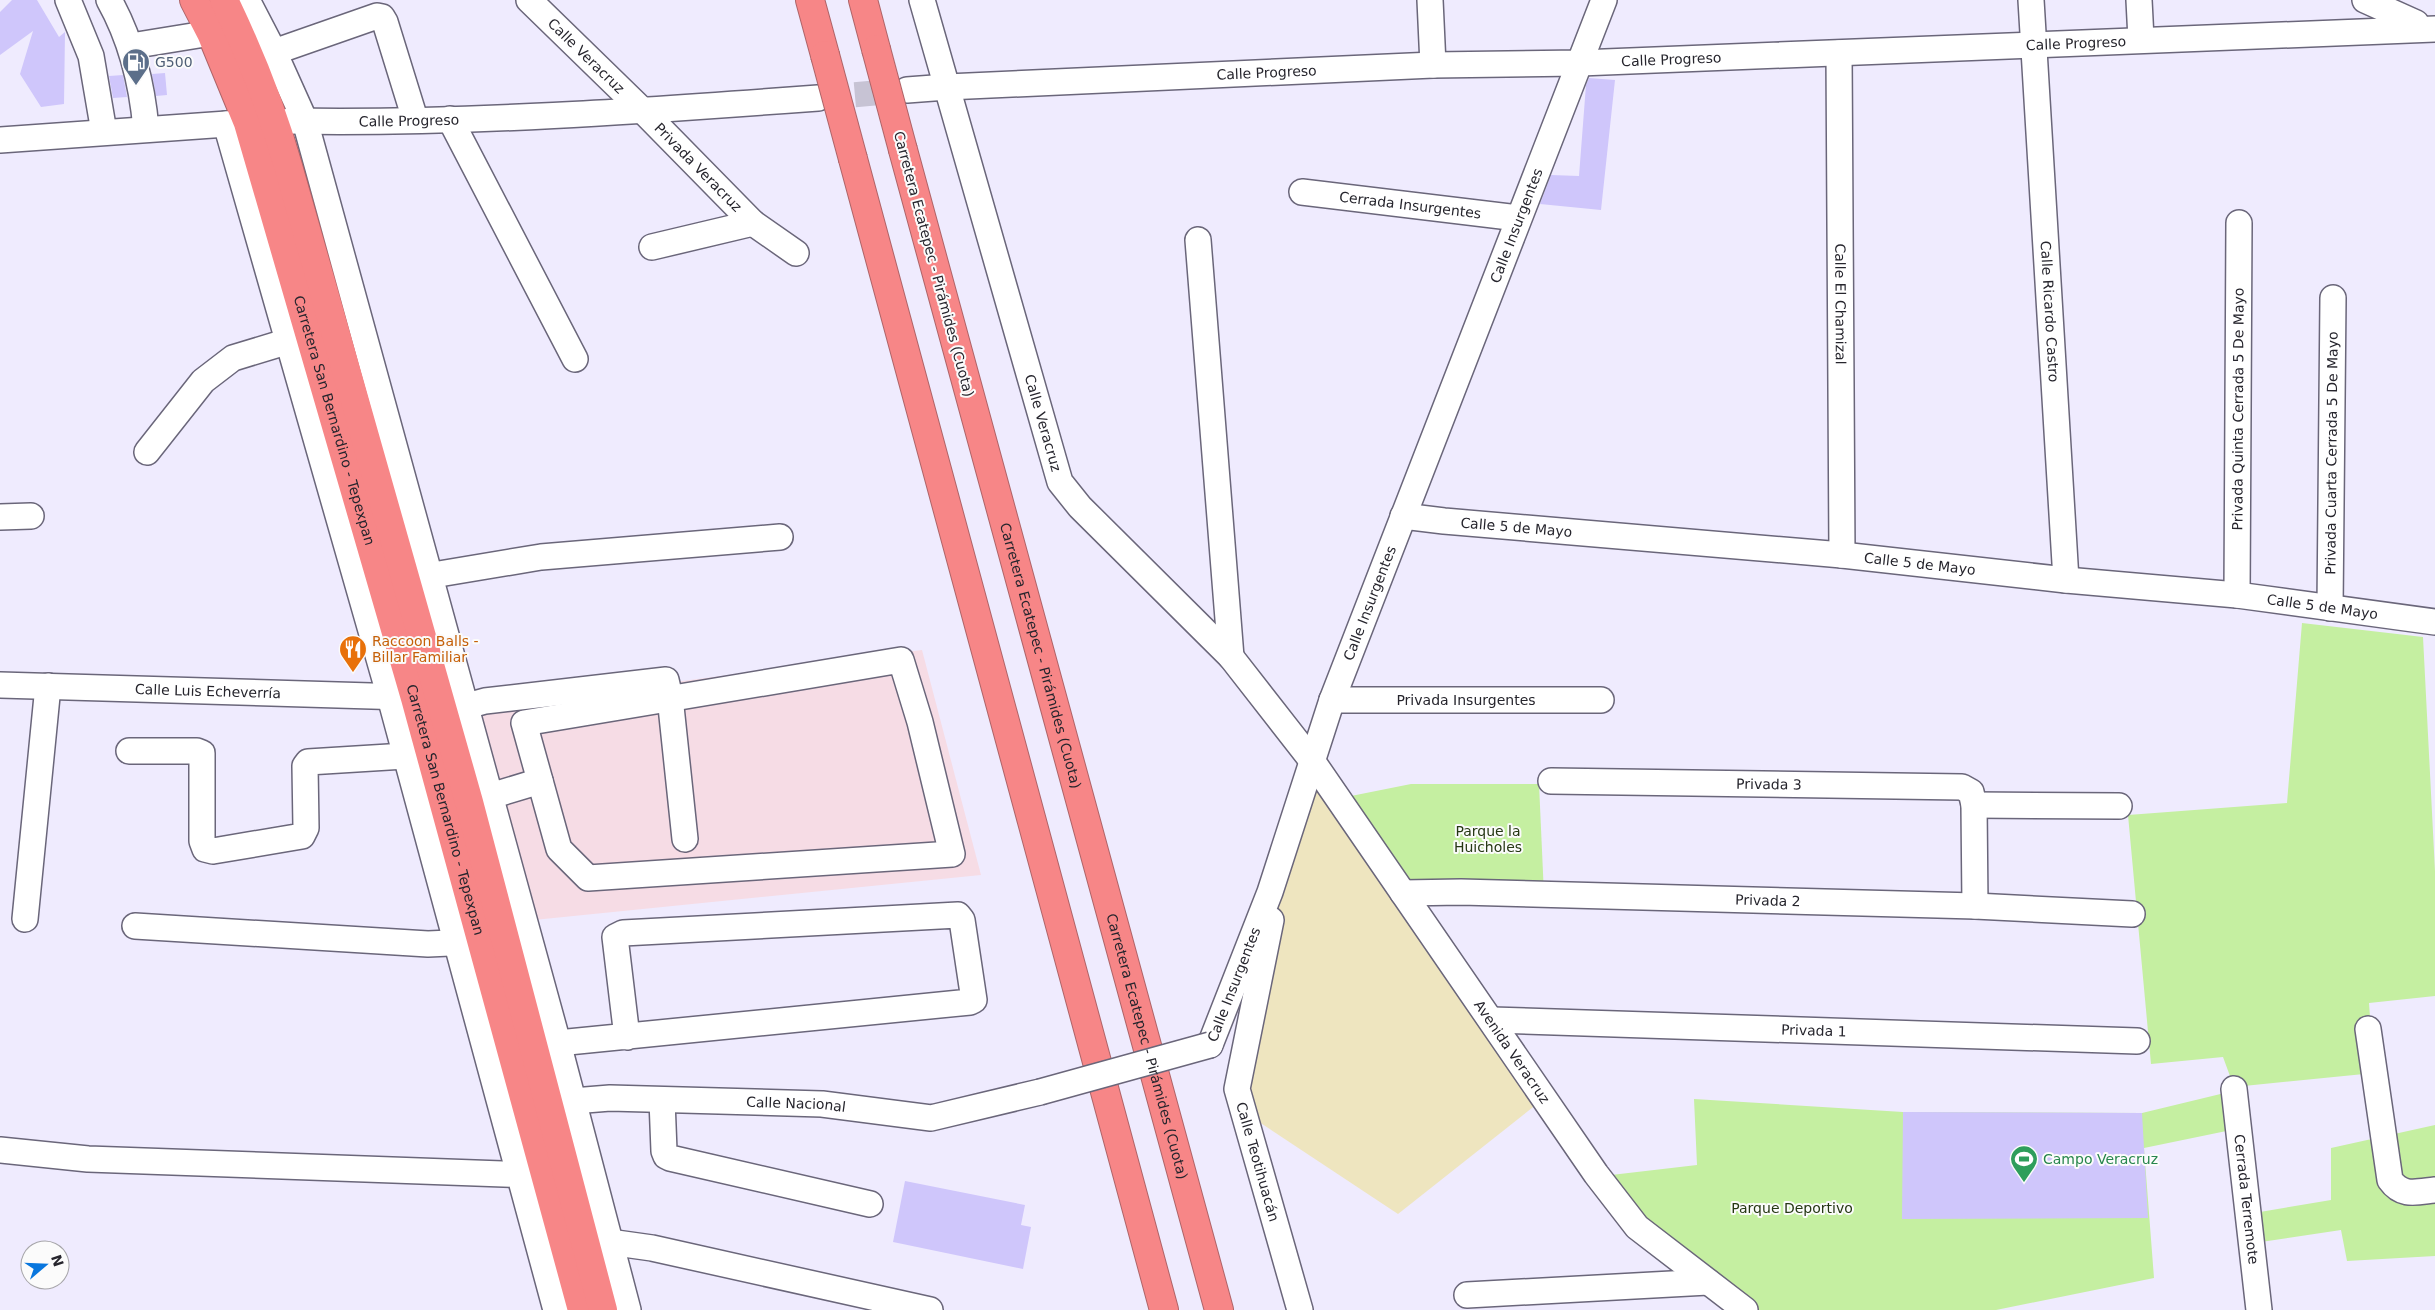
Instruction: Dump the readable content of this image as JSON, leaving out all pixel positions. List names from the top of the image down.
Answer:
{
  "streets": {
    "highway": ["Carretera Ecatepec - Pirámides (Cuota)", "Carretera San Bernardino - Tepexpan"],
    "street": [
      "Calle Progreso",
      "Calle Veracruz",
      "Privada Veracruz",
      "Cerrada Insurgentes",
      "Calle Insurgentes",
      "Calle El Chamizal",
      "Calle Ricardo Castro",
      "Privada Quinta Cerrada 5 De Mayo",
      "Privada Cuarta Cerrada 5 De Mayo",
      "Calle 5 de Mayo",
      "Calle Luis Echeverría",
      "Privada Insurgentes",
      "Privada 3",
      "Privada 2",
      "Privada 1",
      "Avenida Veracruz",
      "Calle Nacional",
      "Calle Teotihuacán",
      "Cerrada Terremote"
    ]
  },
  "crossings": [
    ["Calle Progreso", "Calle Veracruz"],
    ["Calle Progreso", "Privada Veracruz"],
    ["Calle Progreso", "Calle Insurgentes"],
    ["Calle Progreso", "Calle El Chamizal"],
    ["Calle Progreso", "Calle Ricardo Castro"],
    ["Calle Progreso", "Carretera San Bernardino - Tepexpan"],
    ["Calle Veracruz", "Privada Veracruz"],
    ["Calle Veracruz", "Calle Insurgentes"],
    ["Calle Veracruz", "Avenida Veracruz"],
    ["Cerrada Insurgentes", "Calle Insurgentes"],
    ["Calle Insurgentes", "Calle 5 de Mayo"],
    ["Calle Insurgentes", "Privada Insurgentes"],
    ["Calle Insurgentes", "Avenida Veracruz"],
    ["Calle Insurgentes", "Calle Nacional"],
    ["Calle Insurgentes", "Calle Teotihuacán"],
    ["Calle El Chamizal", "Calle 5 de Mayo"],
    ["Calle Ricardo Castro", "Calle 5 de Mayo"],
    ["Privada Quinta Cerrada 5 De Mayo", "Calle 5 de Mayo"],
    ["Carretera San Bernardino - Tepexpan", "Calle Luis Echeverría"],
    ["Carretera San Bernardino - Tepexpan", "Calle Nacional"],
    ["Privada Cuarta Cerrada 5 De Mayo", "Calle 5 de Mayo"],
    ["Privada 2", "Avenida Veracruz"],
    ["Privada 1", "Avenida Veracruz"]
  ],
  "parks": ["Parque la Huicholes", "Parque Deportivo"],
  "places": {
    "fuel station": ["G500"],
    "restaurant": ["Raccoon Balls - Billar Familiar"],
    "sports": ["Campo Veracruz"]
  },
  "north": "right"
}
